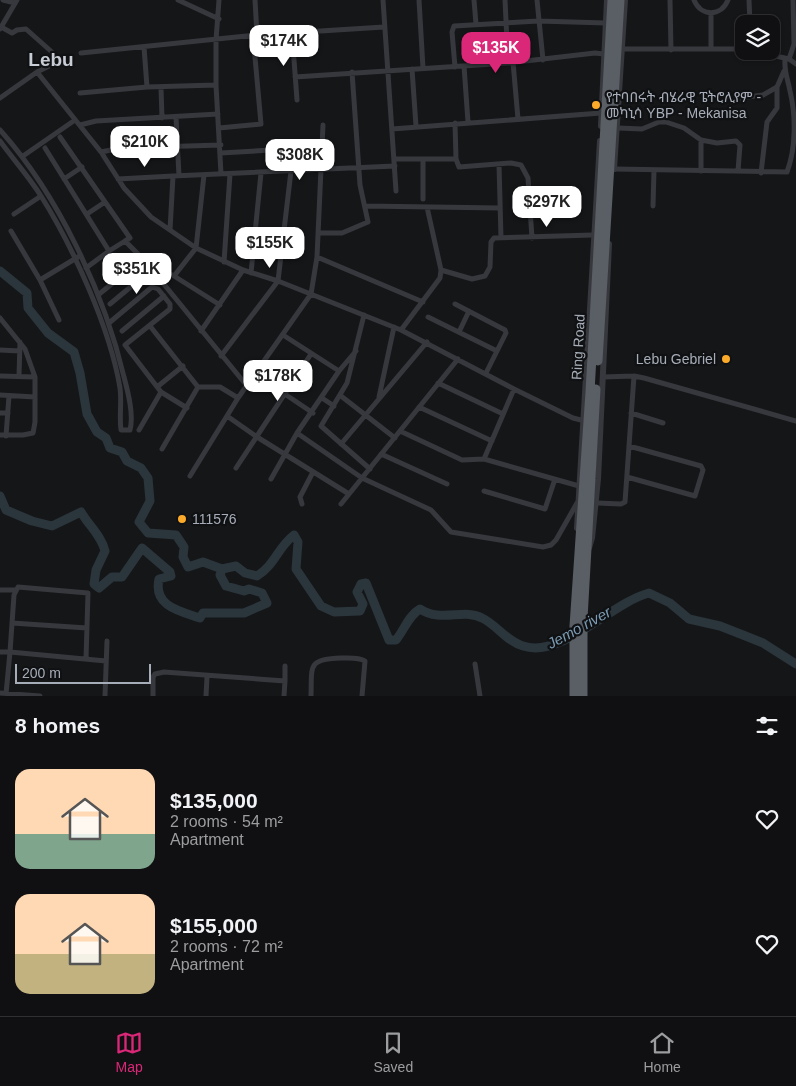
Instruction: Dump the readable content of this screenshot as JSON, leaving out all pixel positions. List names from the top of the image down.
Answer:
{
  "streets": {
    "highway": ["Ring Road"]
  },
  "districts": ["Lebu"],
  "water": ["Jemo river"],
  "places": ["የተባበሩት ብሄራዊ ፔትሮሊየም - መካኒሳ YBP - Mekanisa", "Lebu Gebriel", "111576"],
  "scale_bar": "200 m",
  "page": {
    "price": [
      "$174K",
      "$135K",
      "$210K",
      "$308K",
      "$297K",
      "$155K",
      "$351K",
      "$178K"
    ],
    "scale": "200 m",
    "heading": "8 homes",
    "list": [
      {
        "name": "$135,000",
        "note": "2 rooms · 54 m² · Apartment"
      },
      {
        "name": "$155,000",
        "note": "2 rooms · 72 m² · Apartment"
      }
    ],
    "tabs": ["Map", "Saved", "Home"]
  }
}
